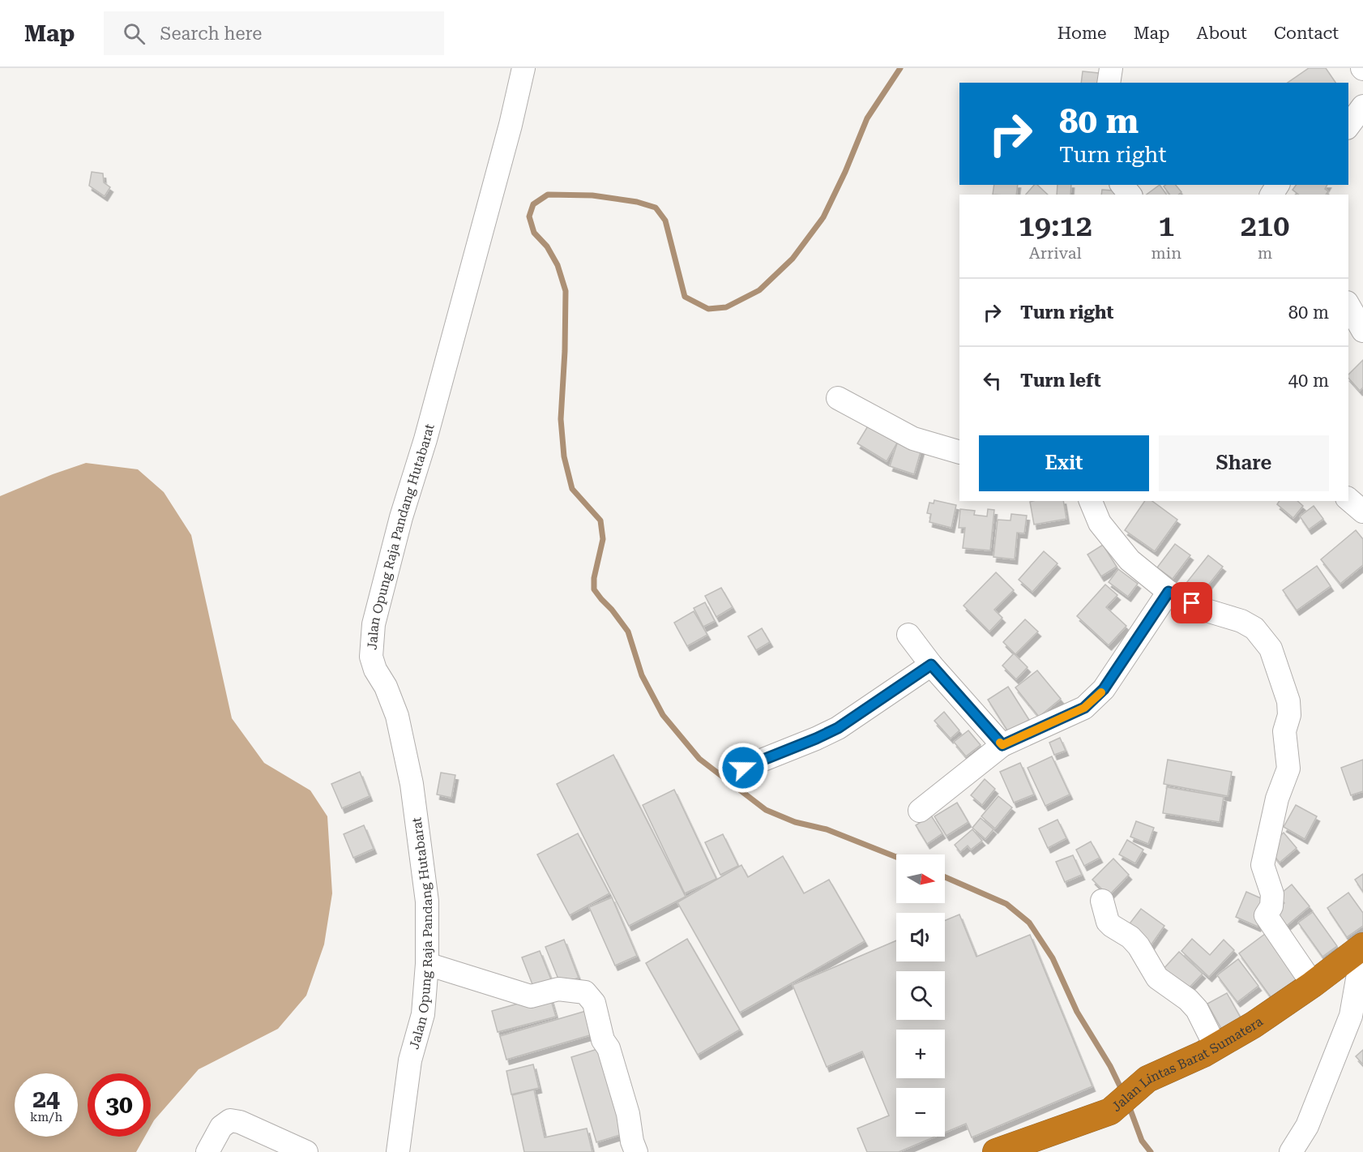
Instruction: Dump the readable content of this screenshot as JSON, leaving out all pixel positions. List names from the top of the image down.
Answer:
{
  "streets": {
    "highway": ["Jalan Lintas Barat Sumatera"],
    "street": ["Jalan Opung Raja Pandang Hutabarat"]
  },
  "north": "right",
  "page": {
    "header": "Map",
    "search": "Search here",
    "nav": [
      "Home",
      "Map",
      "About",
      "Contact"
    ],
    "turn": ["80 m", "Turn right"],
    "eta": [
      "19:12",
      "Arrival",
      "1",
      "min",
      "210",
      "m"
    ],
    "list": [
      {
        "name": "Turn right",
        "value": "80 m"
      },
      {
        "name": "Turn left",
        "value": "40 m"
      }
    ],
    "buttons": ["Exit", "Share"],
    "map_buttons": ["+", "−"],
    "speed": "24 km/h",
    "limit": "30"
  }
}
